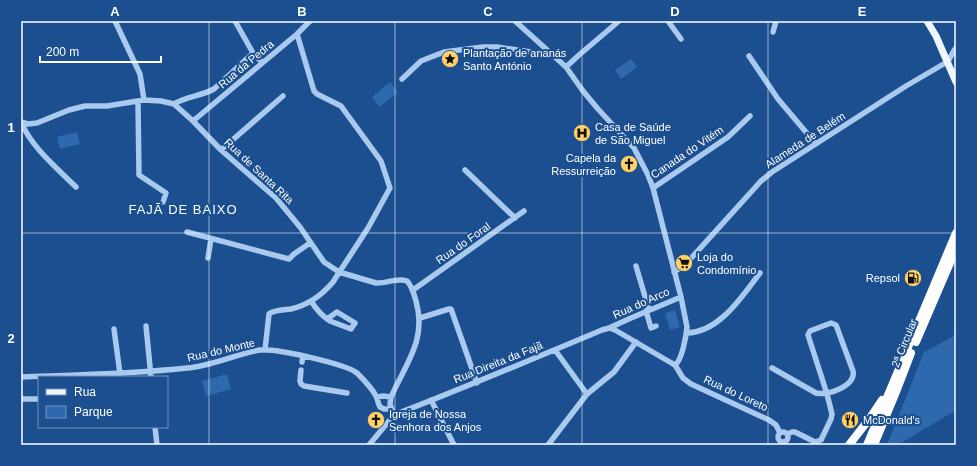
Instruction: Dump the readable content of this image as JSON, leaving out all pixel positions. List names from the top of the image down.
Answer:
{
  "streets": {
    "highway": ["2ª Circular"],
    "street": [
      "Rua da Pedra",
      "Alameda de Belém",
      "Canada do Vitém",
      "Rua de Santa Rita",
      "Rua do Foral",
      "Rua do Arco",
      "Rua do Monte",
      "Rua Direita da Fajã",
      "Rua do Loreto"
    ]
  },
  "crossings": [
    ["Rua da Pedra", "Rua de Santa Rita"],
    ["Rua de Santa Rita", "Rua do Foral"],
    ["Rua do Arco", "Rua Direita da Fajã"]
  ],
  "districts": ["FAJÃ DE BAIXO"],
  "places": {
    "place": ["Plantação de ananás Santo António"],
    "hospital": ["Casa de Saúde de São Miguel"],
    "church": ["Capela da Ressurreição", "Igreja de Nossa Senhora dos Anjos"],
    "supermarket": ["Loja do Condomínio"],
    "fuel station": ["Repsol"],
    "restaurant": ["McDonald's"]
  },
  "legend": ["Rua", "Parque"],
  "scale_bar": "200 m",
  "grid": {
    "columns": [
      "A",
      "B",
      "C",
      "D",
      "E"
    ],
    "rows": ["1", "2"]
  }
}
